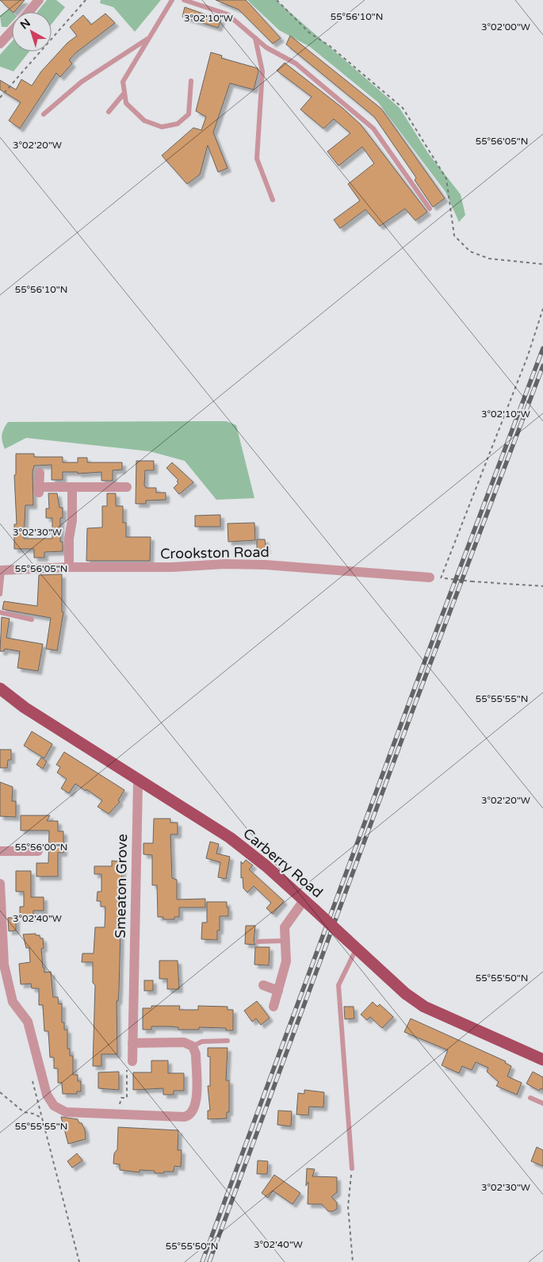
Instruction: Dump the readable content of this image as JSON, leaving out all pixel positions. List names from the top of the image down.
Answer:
{
  "streets": {
    "main road": ["Carberry Road"],
    "street": ["Crookston Road", "Smeaton Grove"]
  },
  "crossings": [
    ["Carberry Road", "Smeaton Grove"]
  ],
  "north": "top left",
  "coordinates": [
    "55°56'10\"N",
    "3°02'10\"W",
    "3°02'00\"W",
    "55°56'05\"N",
    "3°02'20\"W",
    "3°02'30\"W",
    "55°55'55\"N",
    "55°56'00\"N",
    "3°02'40\"W",
    "55°55'50\"N"
  ]
}
